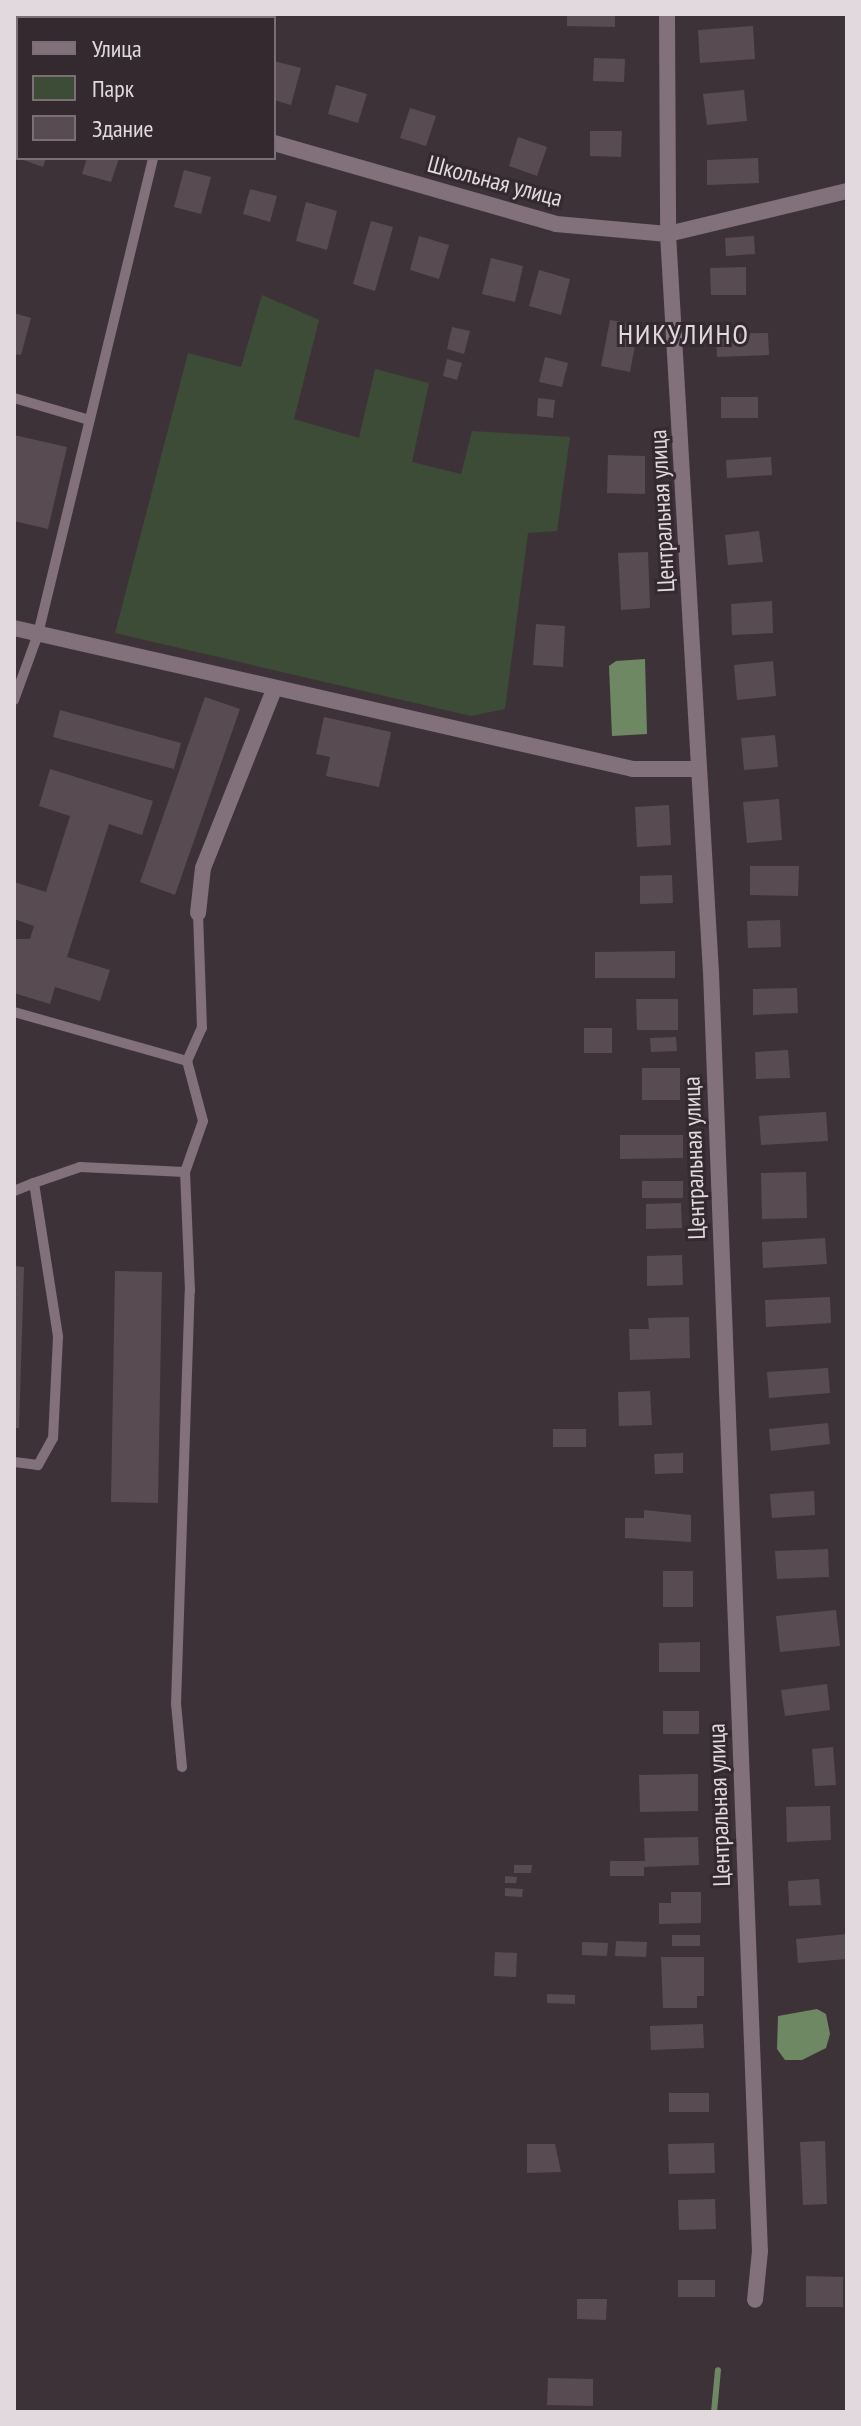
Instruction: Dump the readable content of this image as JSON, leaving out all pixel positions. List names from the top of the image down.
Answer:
{
  "streets": {
    "street": ["Школьная улица", "Центральная улица"]
  },
  "crossings": [
    ["Школьная улица", "Центральная улица"]
  ],
  "districts": ["НИКУЛИНО"],
  "legend": ["Улица", "Парк", "Здание"]
}
